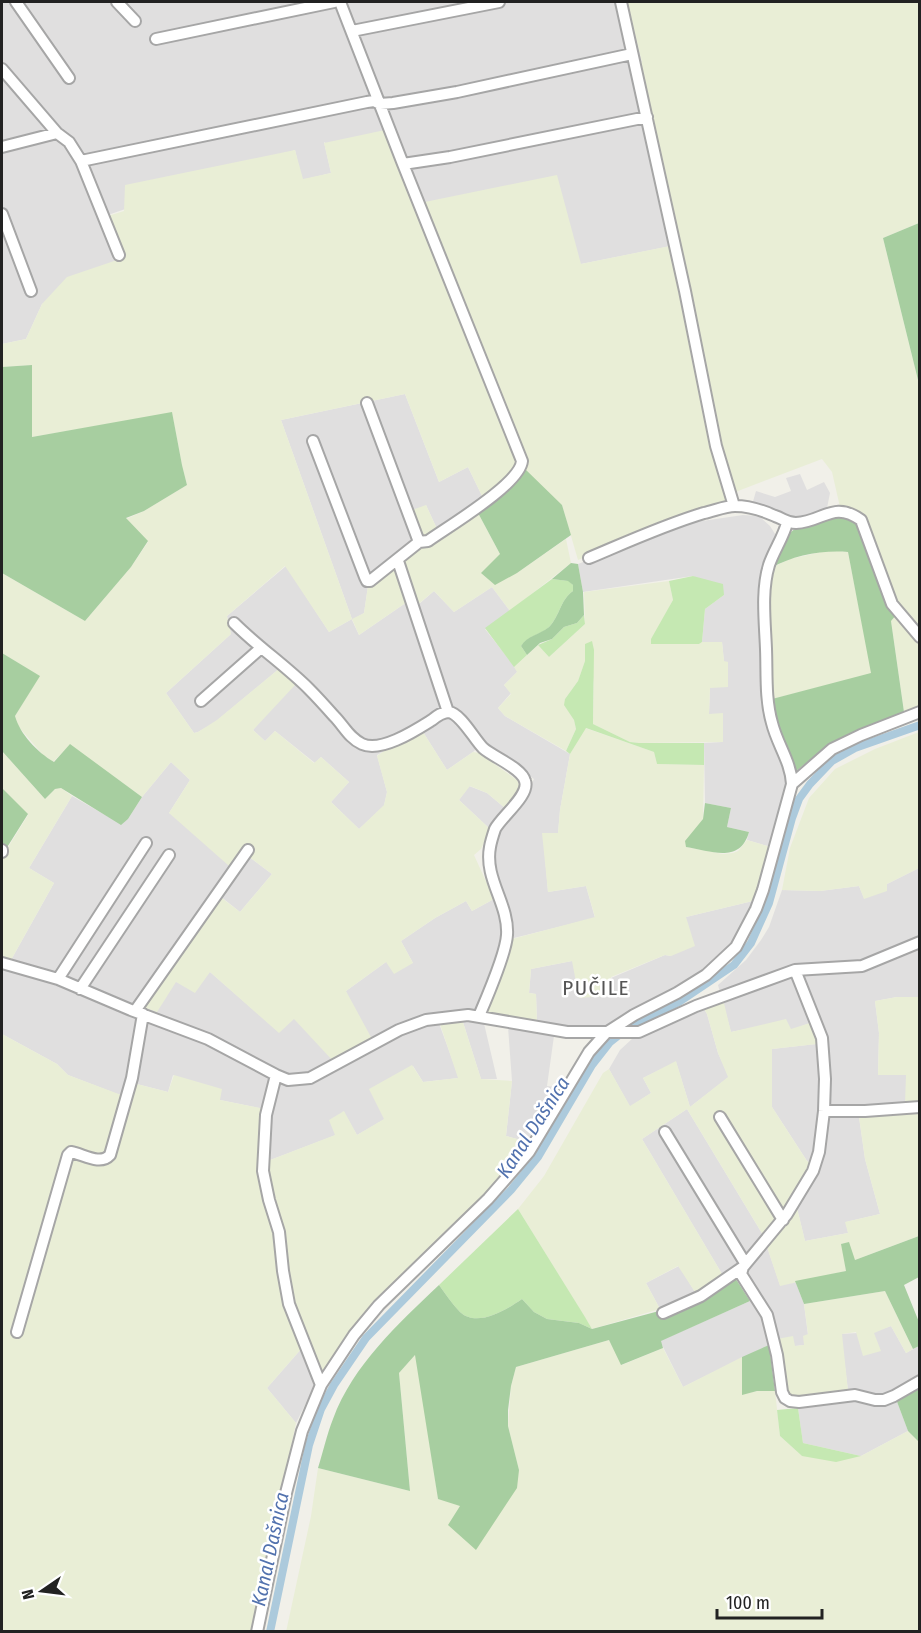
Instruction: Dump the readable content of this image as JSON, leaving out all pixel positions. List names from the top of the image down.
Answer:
{
  "districts": ["PUČILE"],
  "water": ["Kanal Dašnica"],
  "scale_bar": "100 m",
  "north": "left"
}
